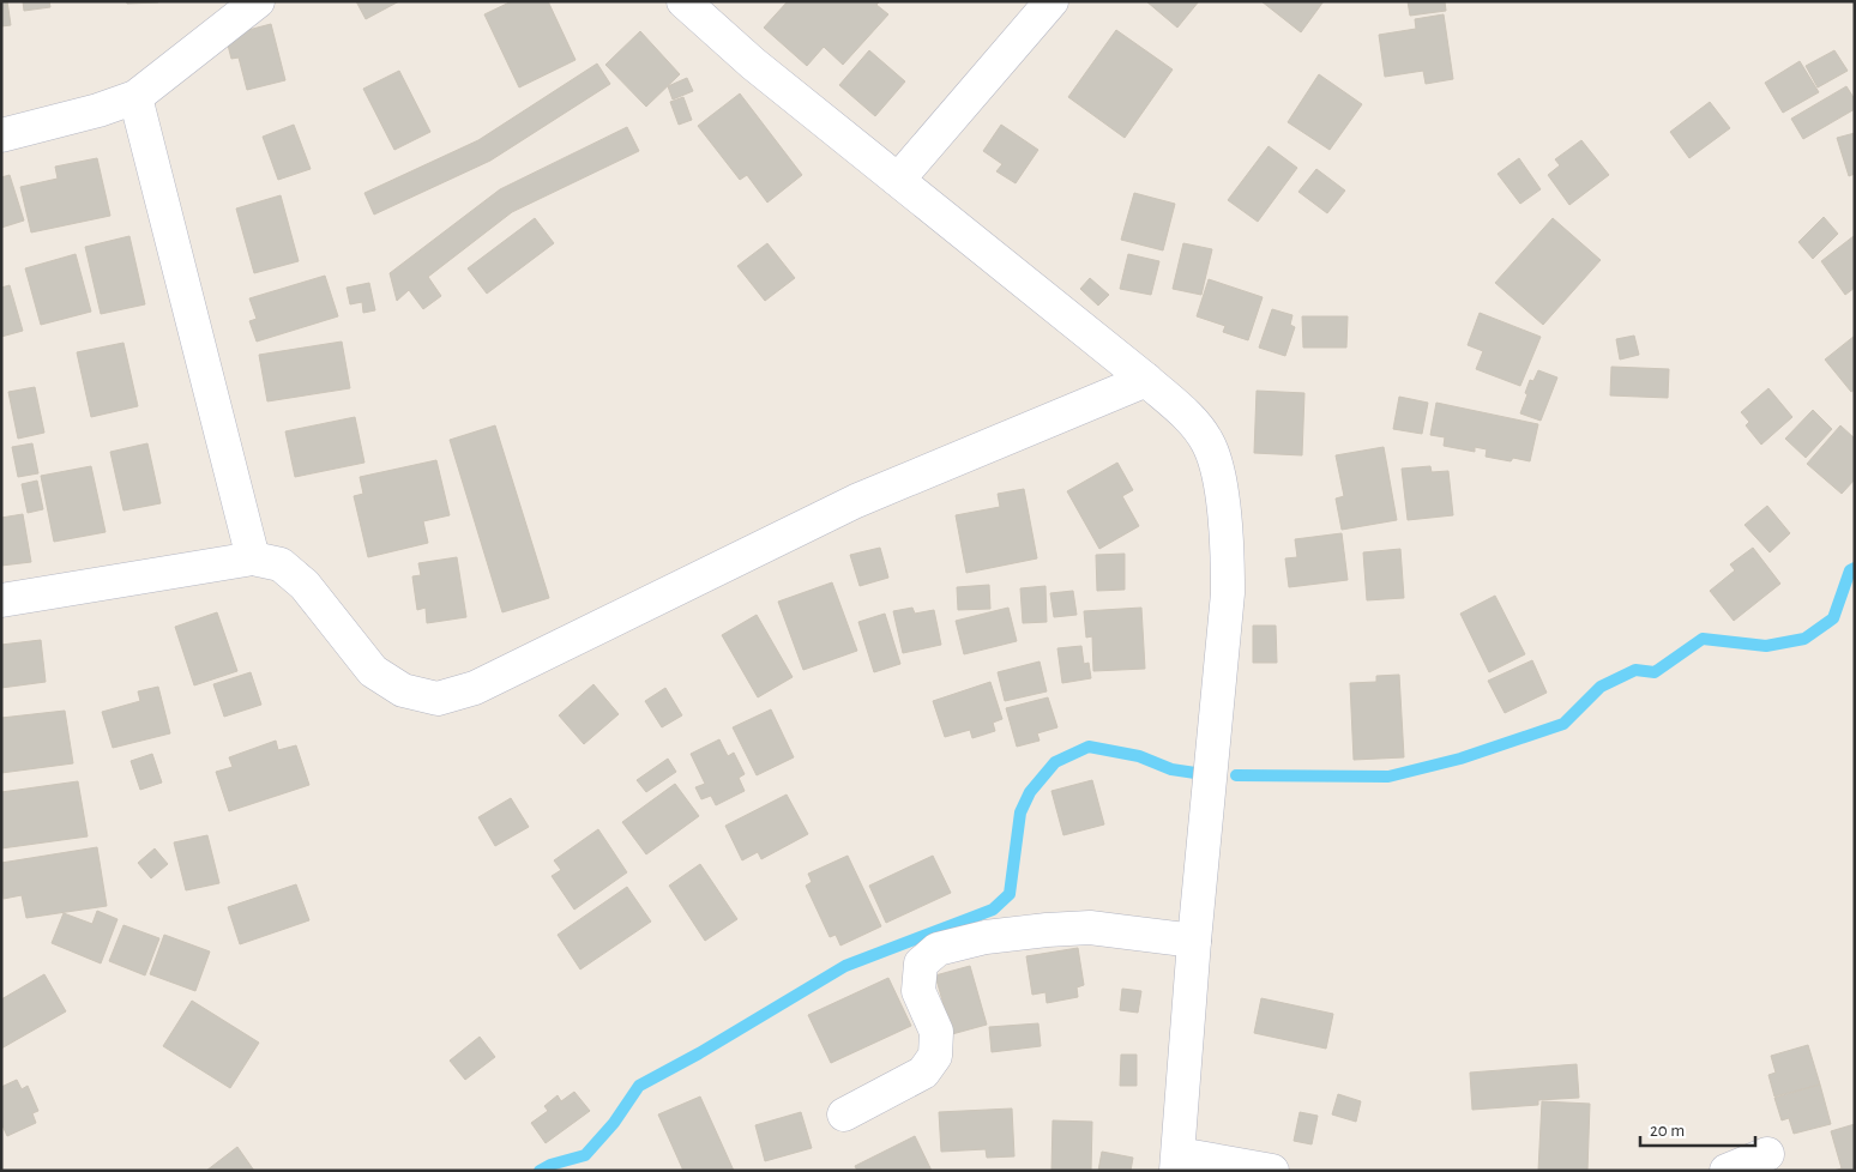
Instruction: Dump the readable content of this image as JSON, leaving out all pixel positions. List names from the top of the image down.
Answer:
{
  "scale_bar": "20 m"
}
